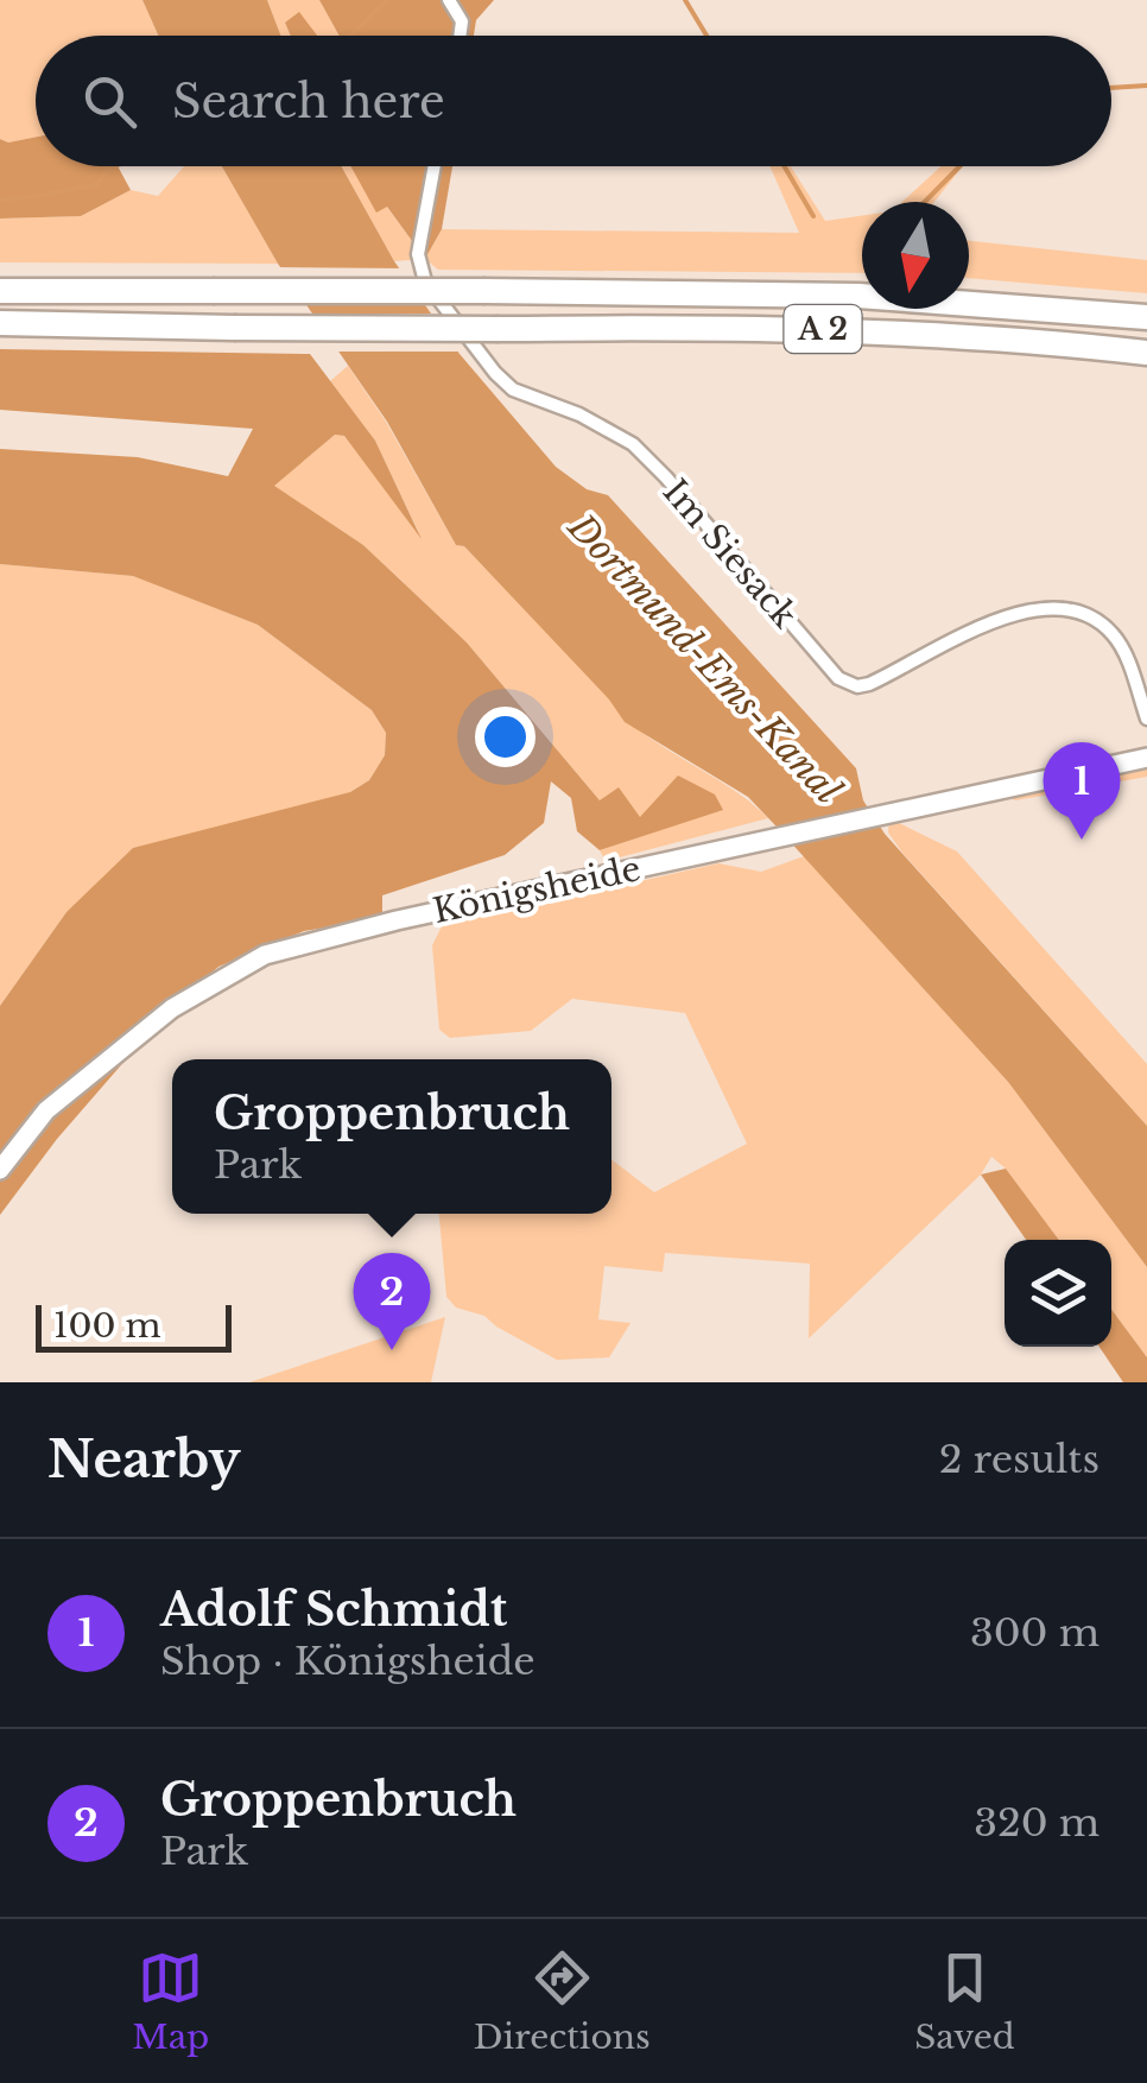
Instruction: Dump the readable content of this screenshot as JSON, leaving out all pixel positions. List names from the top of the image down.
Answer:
{
  "streets": {
    "highway": ["A 2"],
    "main road": ["Königsheide"],
    "street": ["Im Siesack"]
  },
  "water": ["Dortmund-Ems-Kanal"],
  "scale_bar": "100 m",
  "north": "bottom",
  "page": {
    "search": "Search here",
    "pins": ["1", "2"],
    "popup": ["Groppenbruch", "Park"],
    "scale": "100 m",
    "heading": ["Nearby", "2 results"],
    "list": [
      {
        "mark": "1",
        "name": "Adolf Schmidt",
        "note": "Shop · Königsheide",
        "value": "300 m"
      },
      {
        "mark": "2",
        "name": "Groppenbruch",
        "note": "Park",
        "value": "320 m"
      }
    ],
    "nav": ["Map", "Directions", "Saved"]
  }
}
